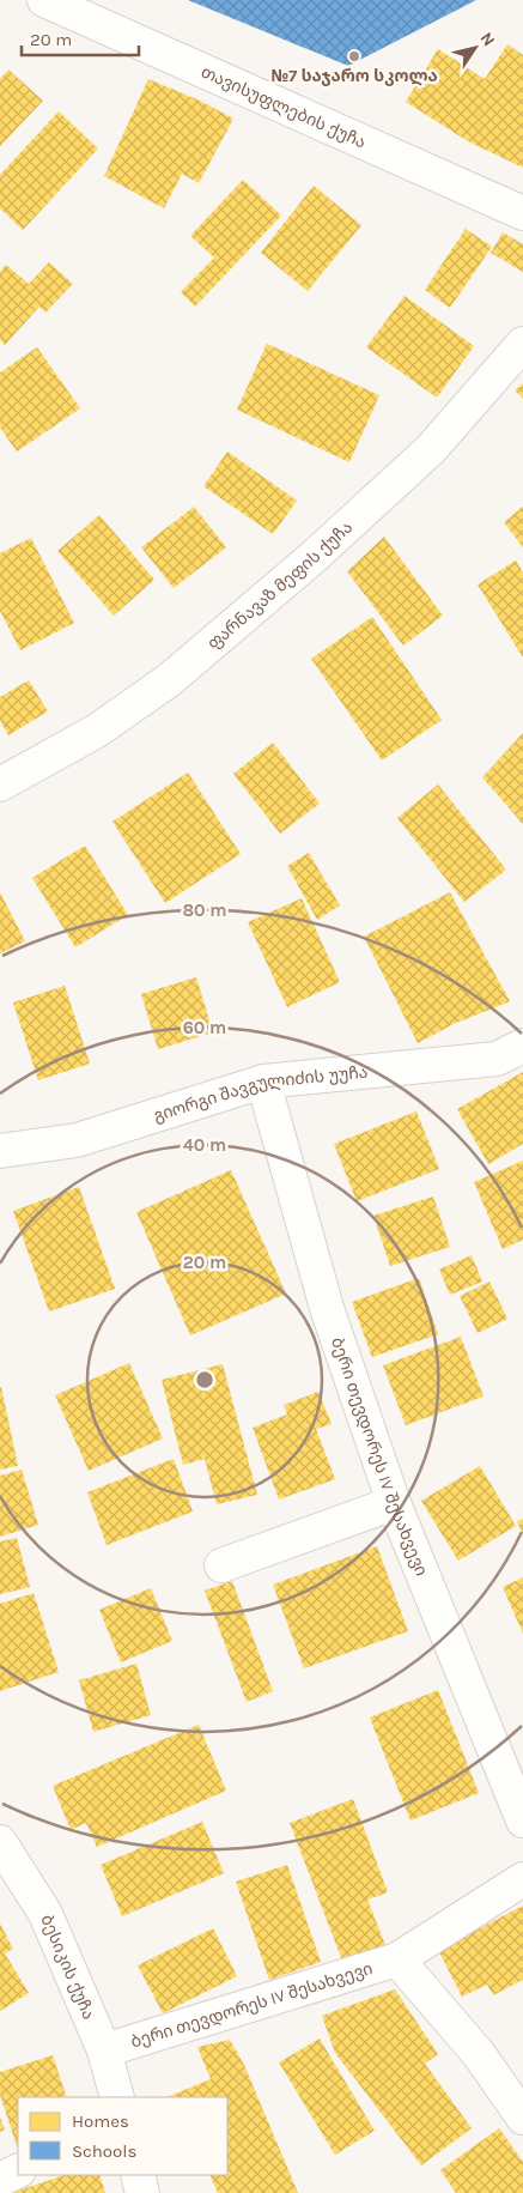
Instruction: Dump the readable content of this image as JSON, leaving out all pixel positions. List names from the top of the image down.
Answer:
{
  "streets": {
    "street": [
      "თავისუფლების ქუჩა",
      "ფარნავაზ მეფის ქუჩა",
      "გიორგი შავგულიძის უუჩა",
      "ბერი თევდორეს IV შესახვევი",
      "ბესიკის ქუჩა"
    ]
  },
  "crossings": [
    ["გიორგი შავგულიძის უუჩა", "ბერი თევდორეს IV შესახვევი"],
    ["ბერი თევდორეს IV შესახვევი", "ბესიკის ქუჩა"]
  ],
  "places": ["№7 საჯარო სკოლა"],
  "legend": ["Homes", "Schools"],
  "scale_bar": "20 m",
  "north": "top right",
  "rings": [
    "80 m",
    "60 m",
    "40 m",
    "20 m"
  ]
}
